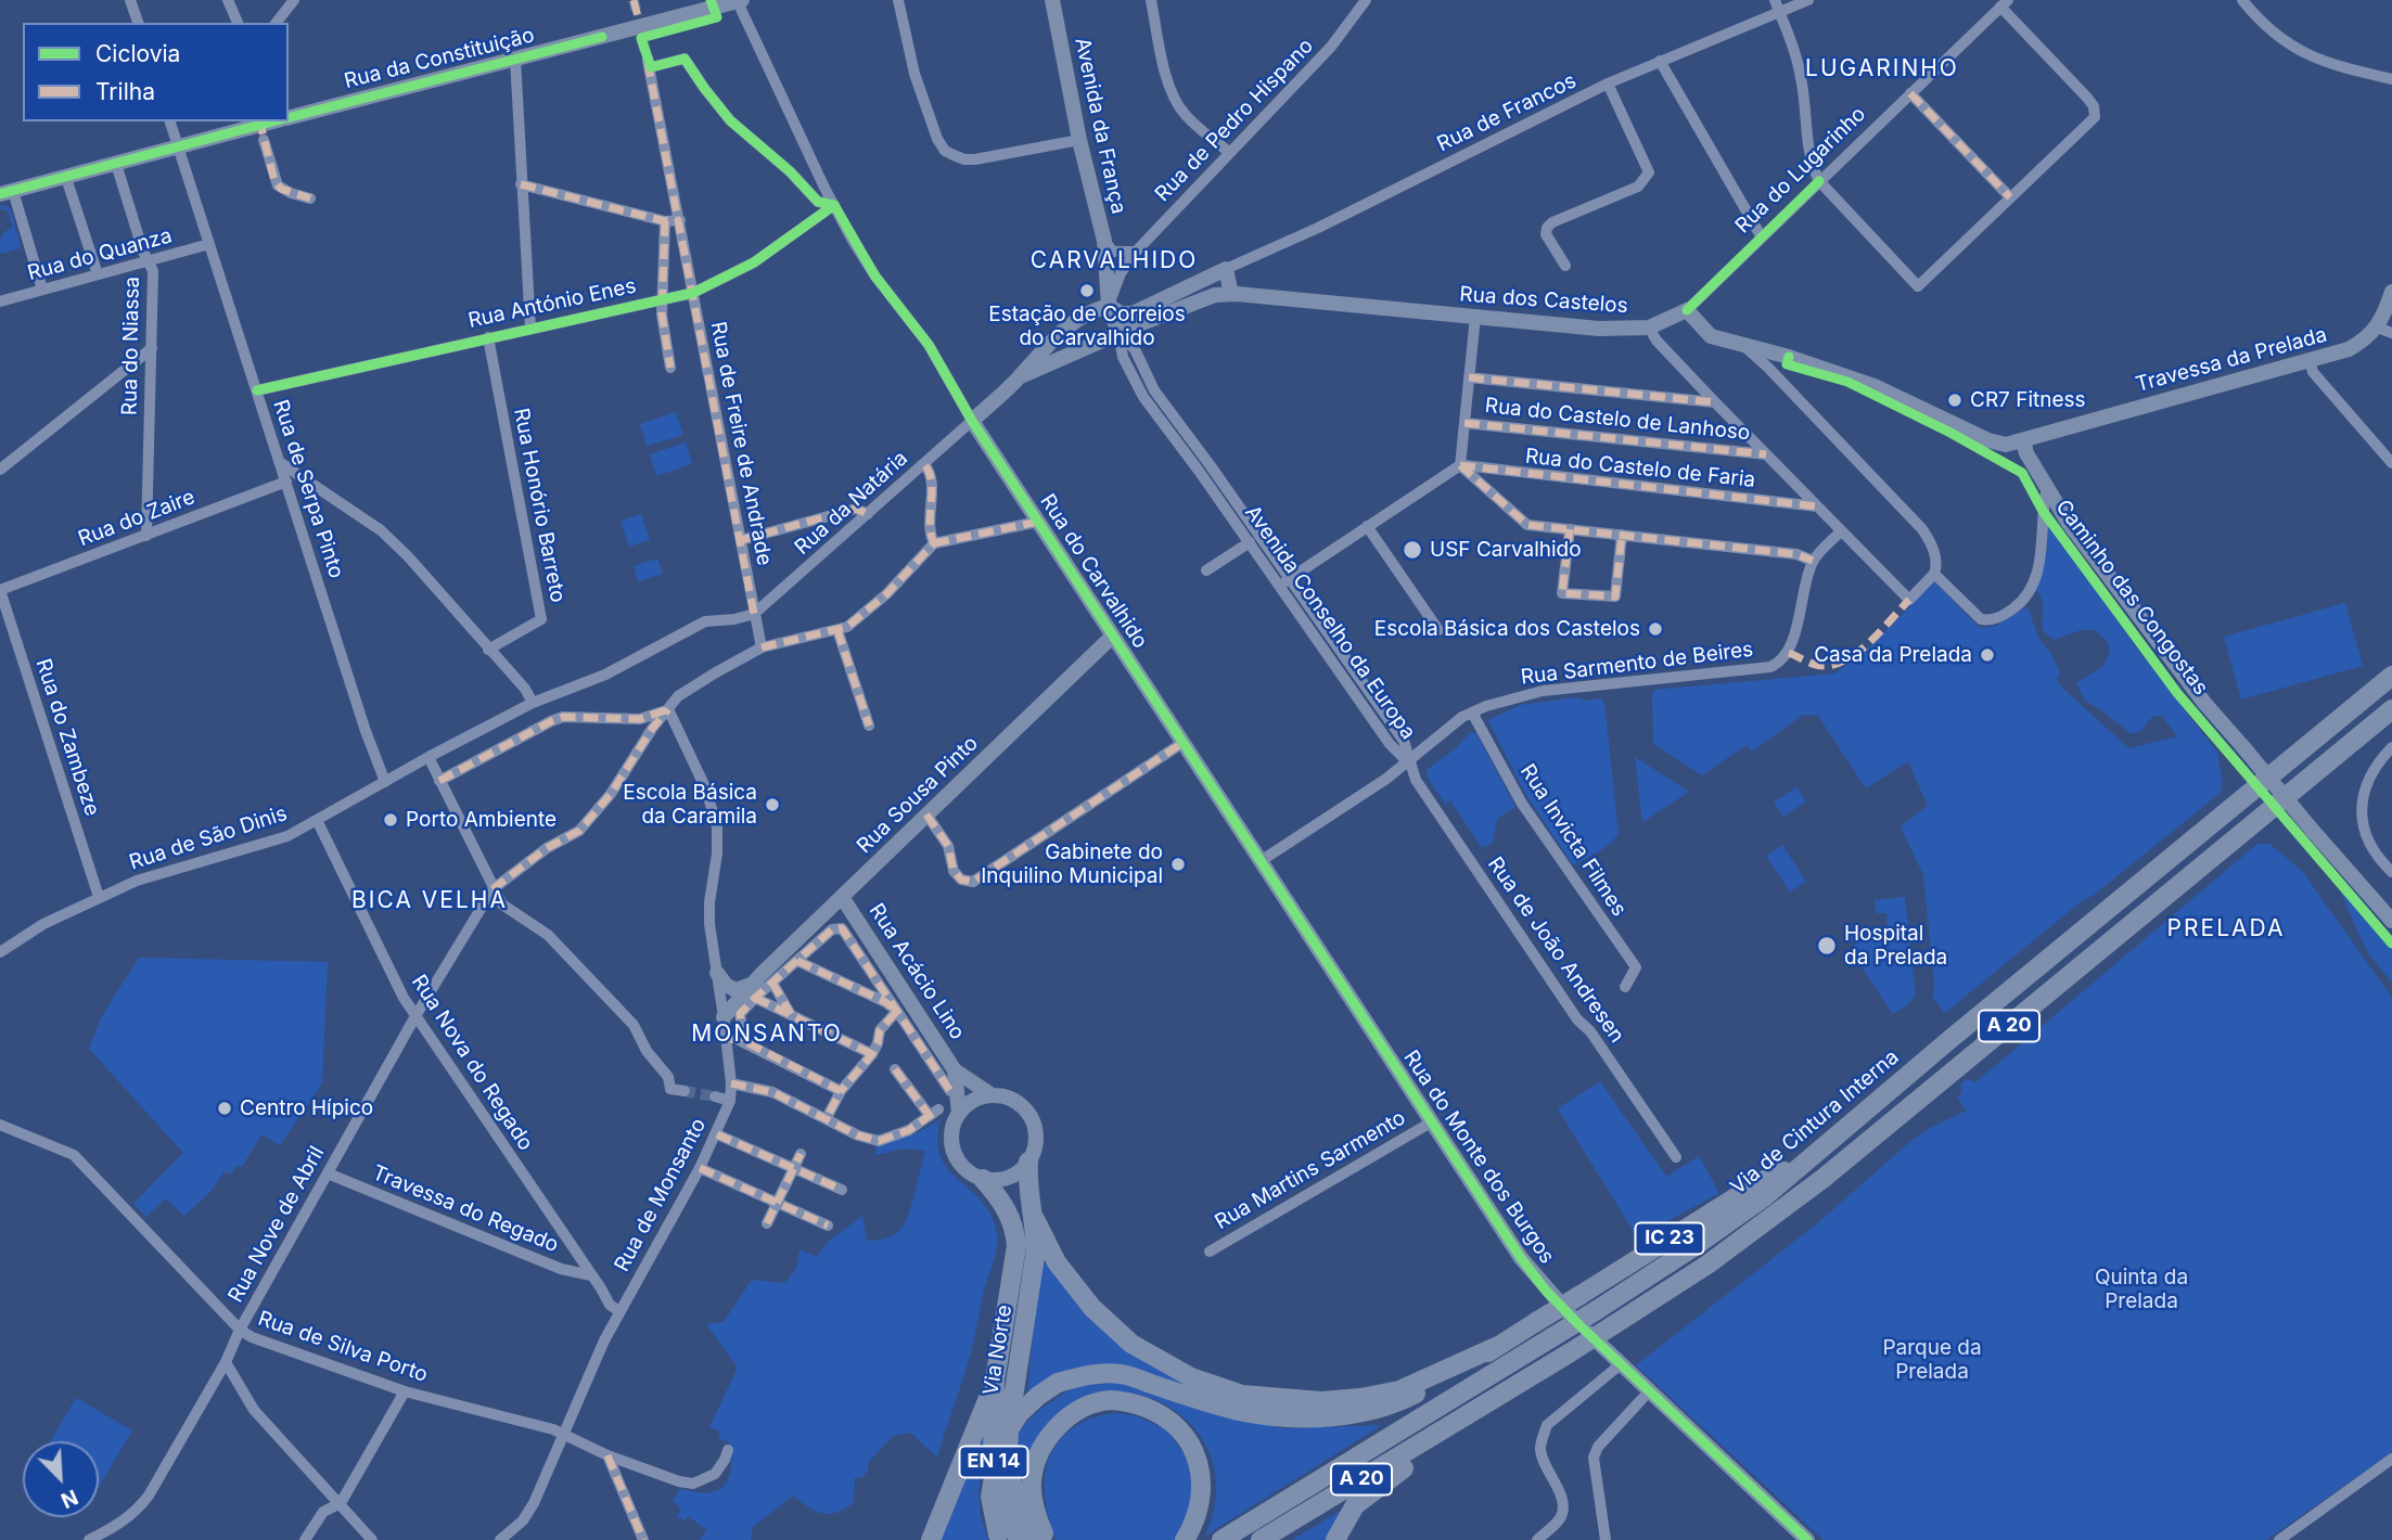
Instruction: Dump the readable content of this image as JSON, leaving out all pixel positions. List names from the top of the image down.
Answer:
{
  "streets": {
    "highway": [
      "A 20",
      "Via de Cintura Interna",
      "IC 23",
      "Via Norte",
      "EN 14"
    ],
    "main road": [
      "Rua da Constituição",
      "Avenida da França",
      "Rua do Lugarinho",
      "Rua dos Castelos",
      "Travessa da Prelada",
      "Rua do Carvalhido",
      "Rua Sousa Pinto",
      "Rua Acácio Lino",
      "Rua do Monte dos Burgos"
    ],
    "street": [
      "Rua de Francos",
      "Rua de Pedro Hispano",
      "Rua do Quanza",
      "Rua António Enes",
      "Rua do Niassa",
      "Rua do Castelo de Lanhoso",
      "Rua de Freire de Andrade",
      "Rua do Castelo de Faria",
      "Rua de Serpa Pinto",
      "Rua da Natária",
      "Rua Honório Barreto",
      "Rua do Zaire",
      "Avenida Conselho da Europa",
      "Rua Sarmento de Beires",
      "Rua do Zambeze",
      "Rua de São Dinis",
      "Rua Invicta Filmes",
      "Rua de João Andresen",
      "Rua Nova do Regado",
      "Rua Martins Sarmento",
      "Rua de Monsanto",
      "Travessa do Regado",
      "Rua Nove de Abril",
      "Rua de Silva Porto"
    ],
    "cycle path": ["Caminho das Congostas"]
  },
  "crossings": [
    ["Rua da Constituição", "Rua do Niassa"],
    ["Rua da Constituição", "Rua de Serpa Pinto"],
    ["Rua de Pedro Hispano", "Avenida da França"],
    ["Avenida da França", "Rua dos Castelos"],
    ["Avenida da França", "Avenida Conselho da Europa"],
    ["Rua do Lugarinho", "Rua dos Castelos"],
    ["Rua do Quanza", "Rua do Niassa"],
    ["Rua do Quanza", "Rua de Serpa Pinto"],
    ["Rua dos Castelos", "Rua do Castelo de Lanhoso"],
    ["Rua dos Castelos", "Rua do Castelo de Faria"],
    ["Rua dos Castelos", "Avenida Conselho da Europa"],
    ["Rua dos Castelos", "Rua Sarmento de Beires"],
    ["Rua António Enes", "Rua de Freire de Andrade"],
    ["Rua António Enes", "Rua de Serpa Pinto"],
    ["Rua António Enes", "Rua Honório Barreto"],
    ["Rua do Niassa", "Rua do Zaire"],
    ["Rua de Freire de Andrade", "Rua da Natária"],
    ["Rua de Freire de Andrade", "Rua de São Dinis"],
    ["Rua de Freire de Andrade", "Rua Nove de Abril"],
    ["Rua de Serpa Pinto", "Rua do Zaire"],
    ["Rua de Serpa Pinto", "Rua de São Dinis"],
    ["Rua da Natária", "Rua do Carvalhido"],
    ["Rua da Natária", "Rua de São Dinis"],
    ["Rua do Zaire", "Rua do Zambeze"],
    ["Rua do Carvalhido", "Rua Sousa Pinto"],
    ["Rua do Carvalhido", "Rua do Monte dos Burgos"],
    ["Avenida Conselho da Europa", "Rua Sarmento de Beires"],
    ["Avenida Conselho da Europa", "Rua de João Andresen"],
    ["Rua Sarmento de Beires", "Rua Invicta Filmes"],
    ["Rua Sarmento de Beires", "Rua de João Andresen"],
    ["Rua Sarmento de Beires", "Rua do Monte dos Burgos"],
    ["Rua do Zambeze", "Rua de São Dinis"],
    ["Rua Sousa Pinto", "Rua Acácio Lino"],
    ["Rua Sousa Pinto", "Rua de Monsanto"],
    ["Rua de São Dinis", "Rua Nova do Regado"],
    ["Rua Acácio Lino", "Via Norte"],
    ["Rua Nova do Regado", "Rua de Monsanto"],
    ["Rua Nova do Regado", "Travessa do Regado"],
    ["Rua Nova do Regado", "Rua Nove de Abril"],
    ["Via de Cintura Interna", "IC 23"],
    ["Rua do Monte dos Burgos", "Rua Martins Sarmento"],
    ["Rua de Monsanto", "Rua Nove de Abril"],
    ["Rua de Monsanto", "Rua de Silva Porto"],
    ["Travessa do Regado", "Rua Nove de Abril"],
    ["Rua Nove de Abril", "Rua de Silva Porto"]
  ],
  "districts": [
    "LUGARINHO",
    "CARVALHIDO",
    "BICA VELHA",
    "PRELADA",
    "MONSANTO"
  ],
  "parks": ["Quinta da Prelada", "Parque da Prelada"],
  "places": [
    "Estação de Correios do Carvalhido",
    "CR7 Fitness",
    "USF Carvalhido",
    "Escola Básica dos Castelos",
    "Casa da Prelada",
    "Escola Básica da Caramila",
    "Porto Ambiente",
    "Gabinete do Inquilino Municipal",
    "Hospital da Prelada",
    "Centro Hípico"
  ],
  "legend": ["Ciclovia", "Trilha"],
  "north": "bottom right"
}
